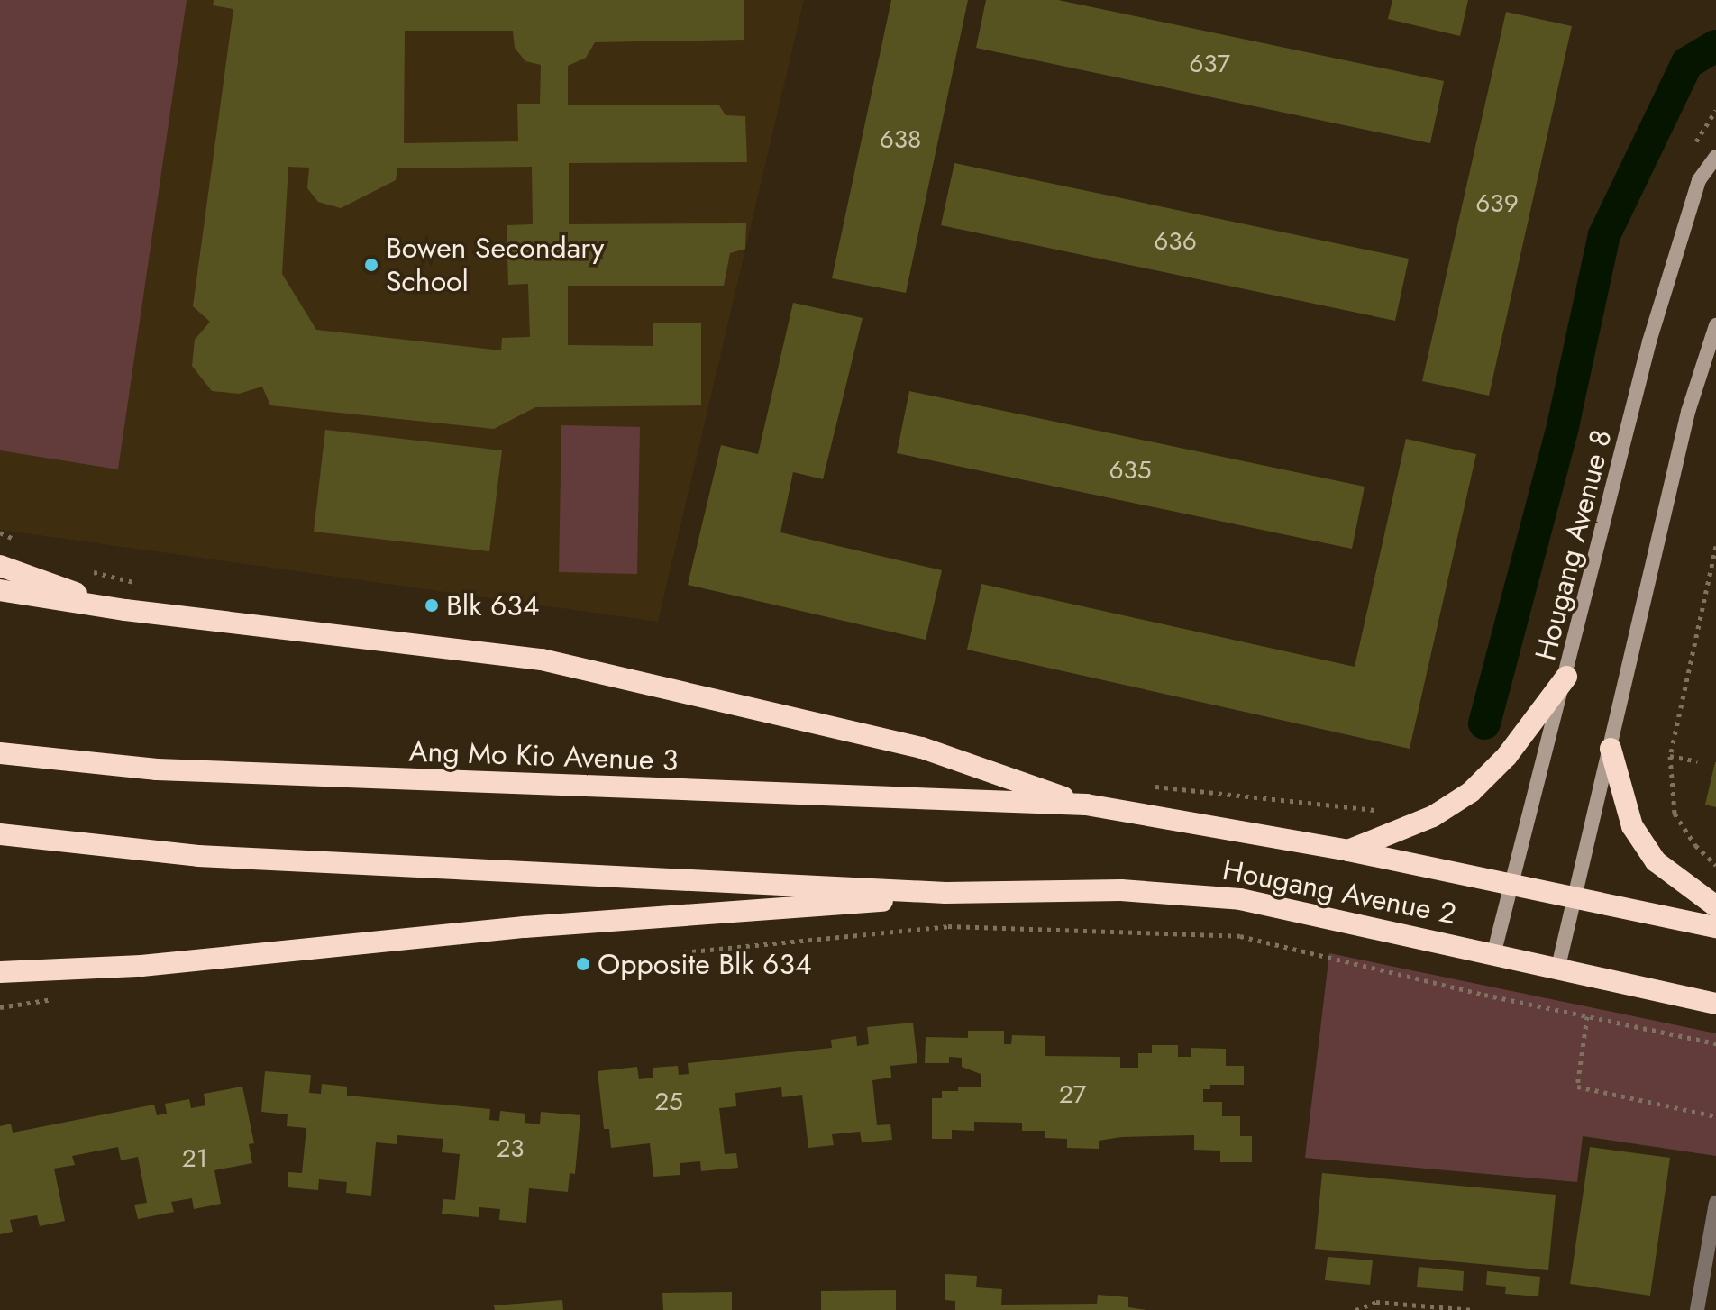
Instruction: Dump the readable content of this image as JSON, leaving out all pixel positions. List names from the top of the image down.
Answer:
{
  "streets": {
    "highway": ["Ang Mo Kio Avenue 3", "Hougang Avenue 2"],
    "main road": ["Hougang Avenue 8"]
  },
  "crossings": [
    ["Hougang Avenue 8", "Hougang Avenue 2"],
    ["Ang Mo Kio Avenue 3", "Hougang Avenue 2"]
  ],
  "places": ["Bowen Secondary School", "Blk 634", "Opposite Blk 634"],
  "house_numbers": [
    "637",
    "638",
    "639",
    "636",
    "635",
    "27",
    "25",
    "23",
    "21"
  ]
}
